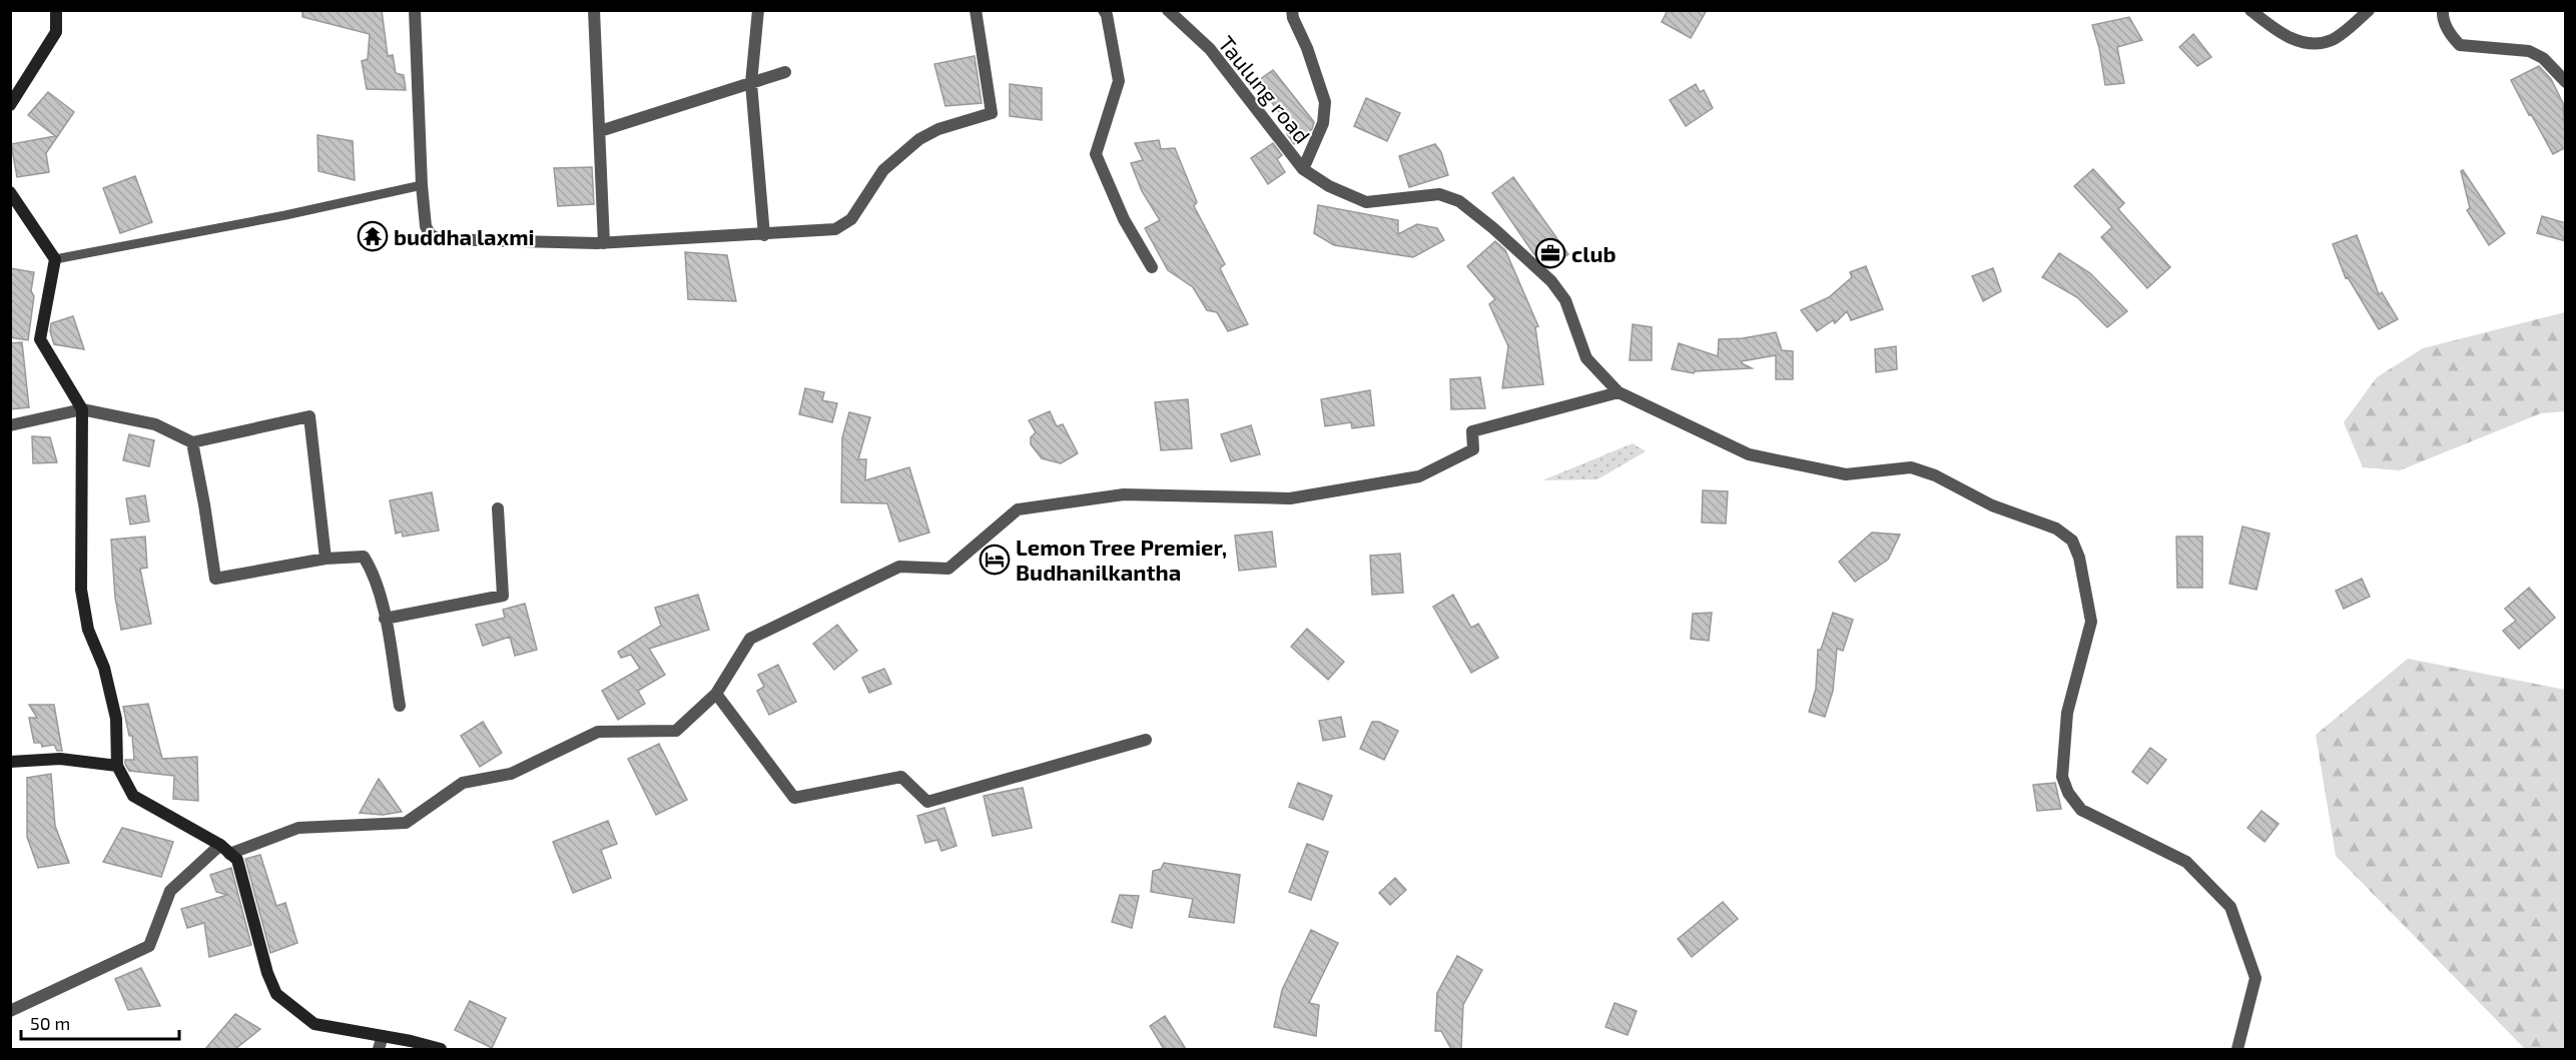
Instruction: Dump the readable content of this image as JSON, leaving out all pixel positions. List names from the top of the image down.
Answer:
{
  "streets": {
    "street": ["Taulung road"]
  },
  "places": {
    "temple": ["buddha laxmi"],
    "office": ["club"],
    "hotel": ["Lemon Tree Premier, Budhanilkantha"]
  },
  "scale_bar": "50 m"
}
